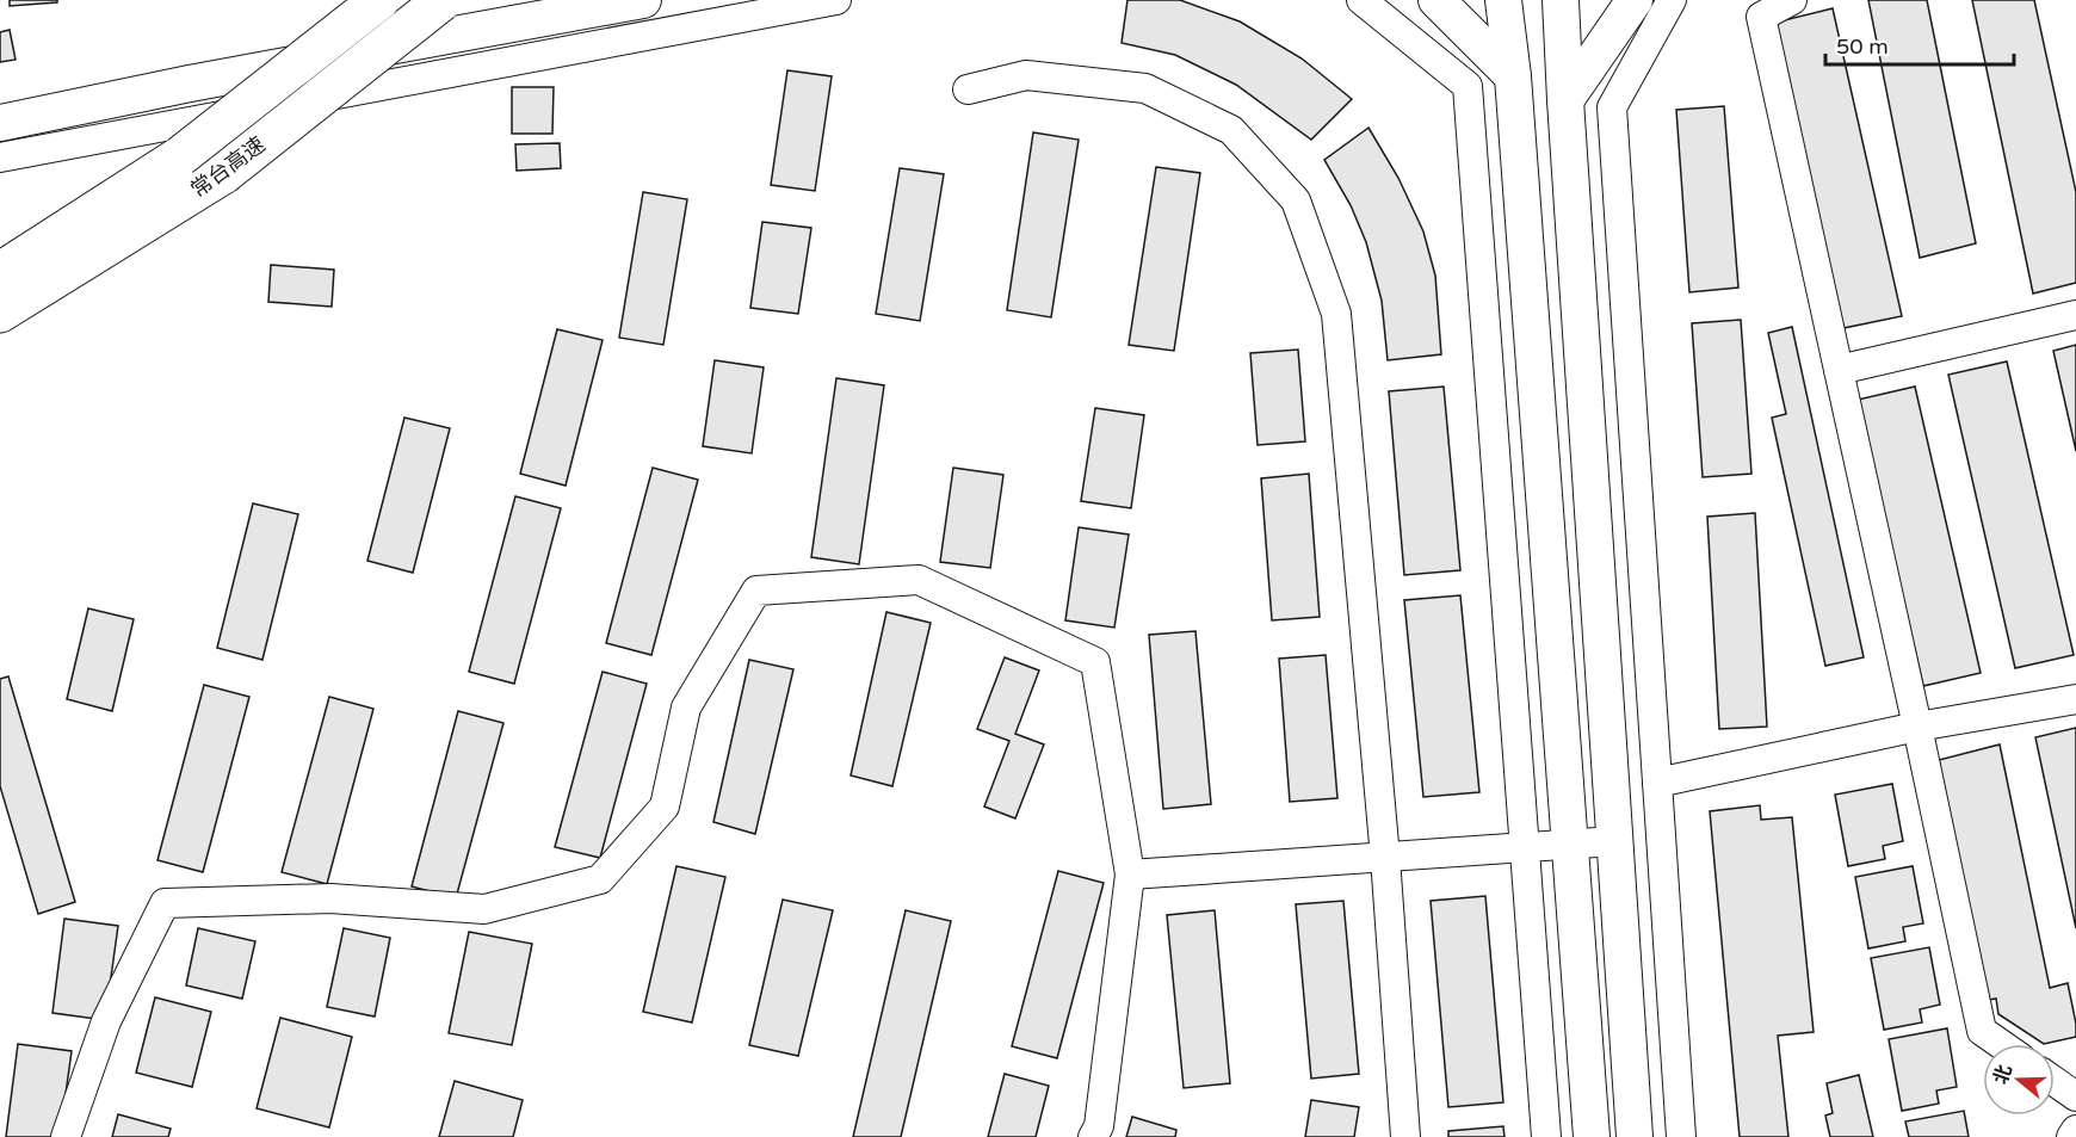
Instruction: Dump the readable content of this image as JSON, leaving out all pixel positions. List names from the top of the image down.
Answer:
{
  "streets": {
    "highway": ["常台高速"]
  },
  "scale_bar": "50 m",
  "north": "left"
}
